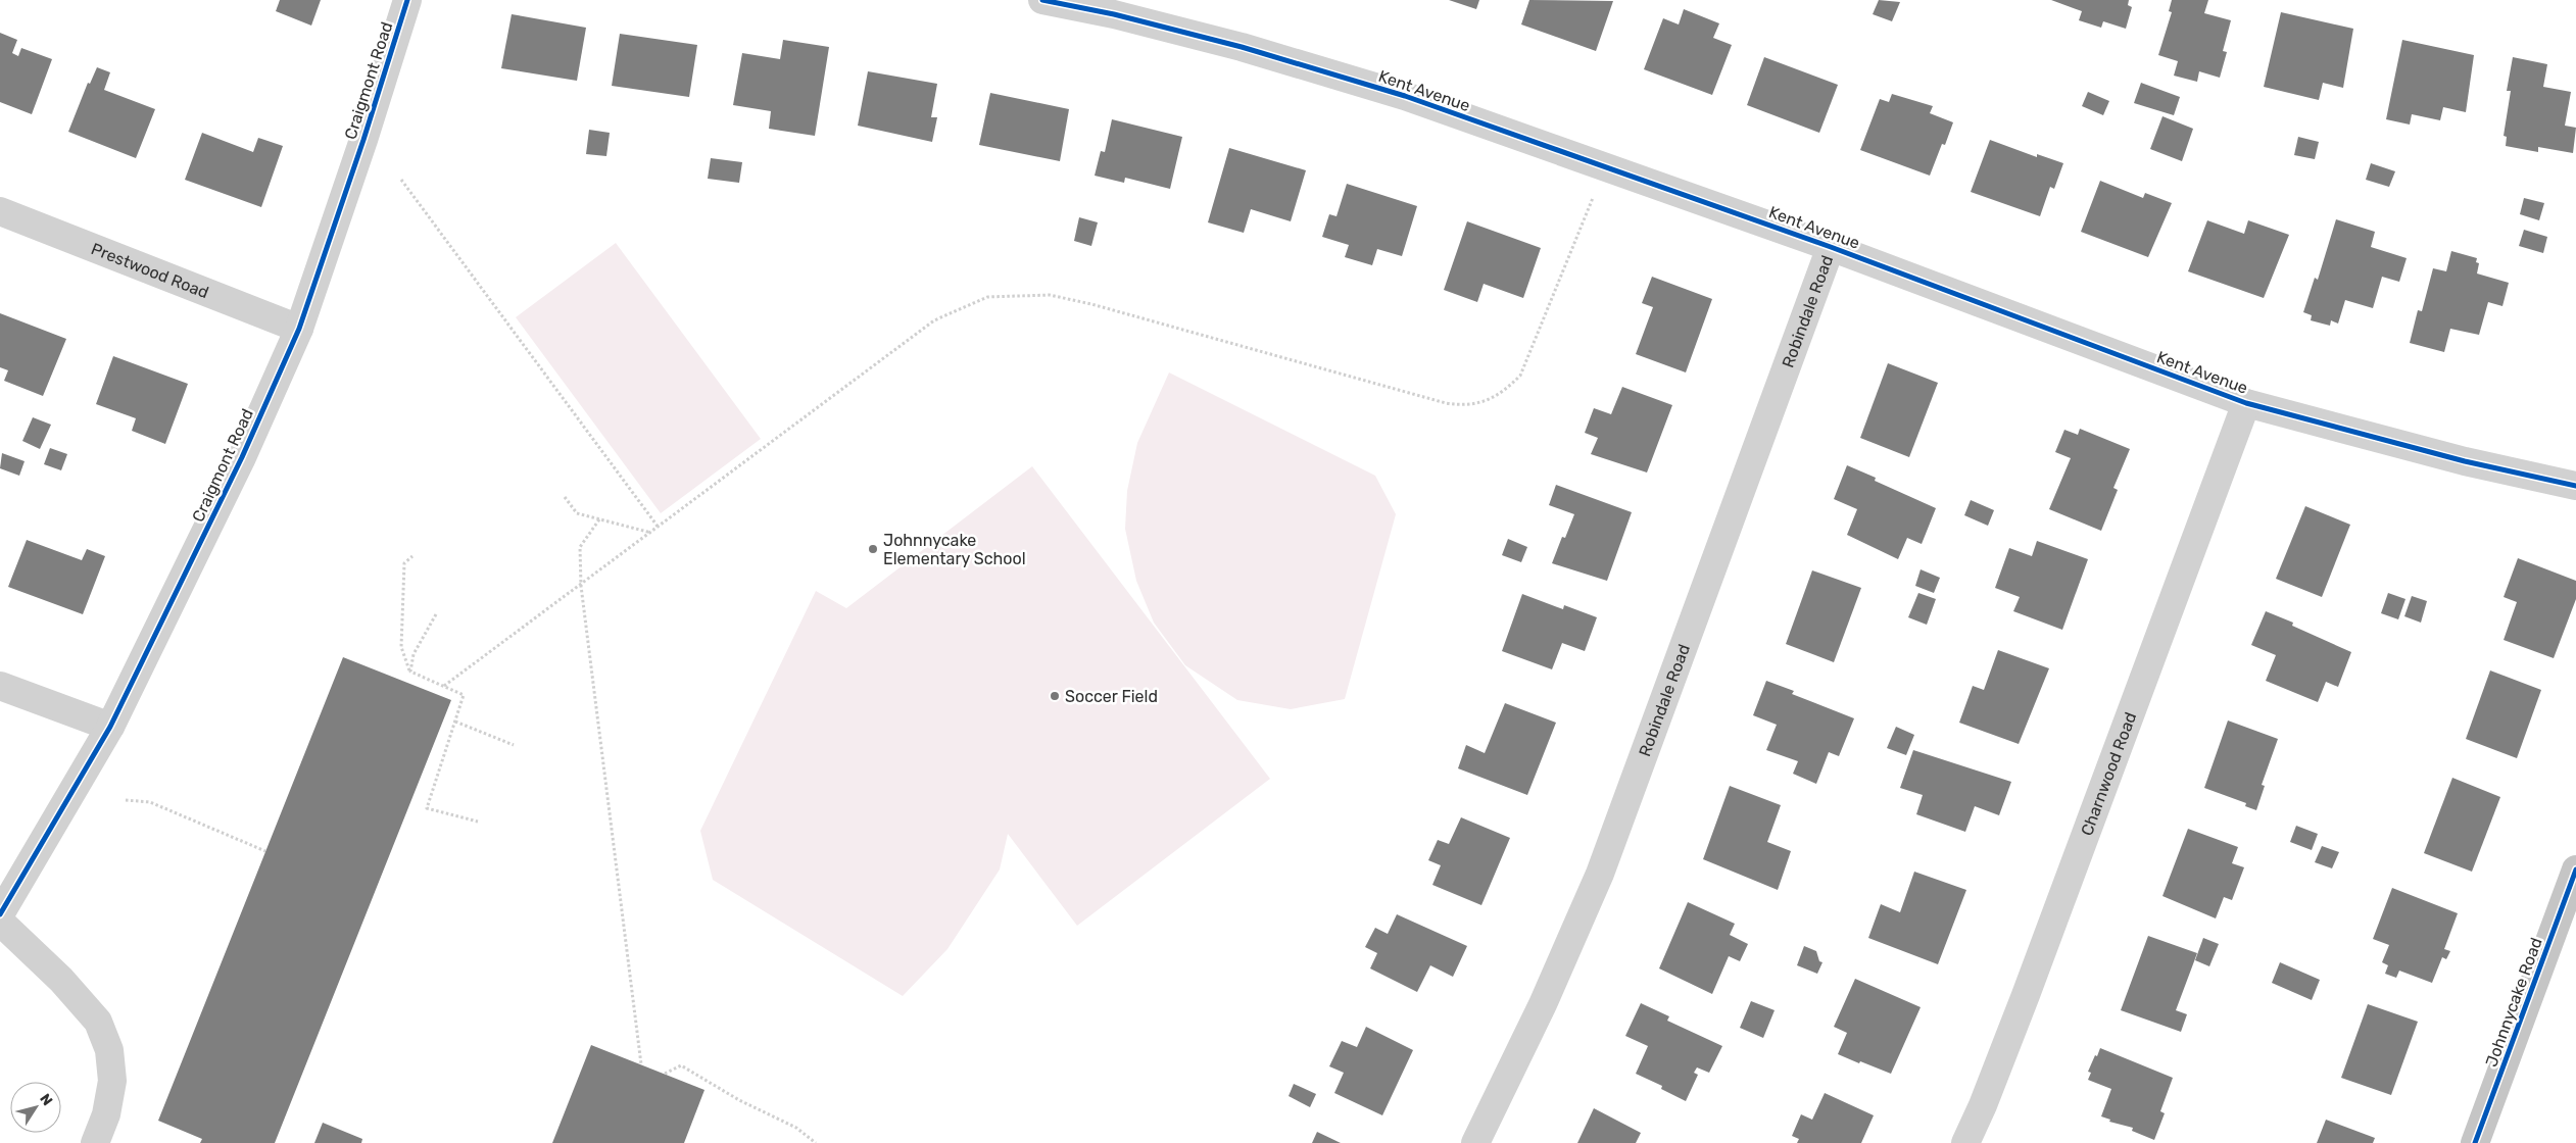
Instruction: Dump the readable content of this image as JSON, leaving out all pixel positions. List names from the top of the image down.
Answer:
{
  "streets": {
    "main road": ["Johnnycake Road"],
    "street": [
      "Craigmont Road",
      "Kent Avenue",
      "Prestwood Road",
      "Robindale Road",
      "Charnwood Road"
    ]
  },
  "crossings": [
    ["Craigmont Road", "Prestwood Road"],
    ["Kent Avenue", "Robindale Road"],
    ["Kent Avenue", "Charnwood Road"]
  ],
  "places": ["Johnnycake Elementary School", "Soccer Field"],
  "north": "top right"
}
